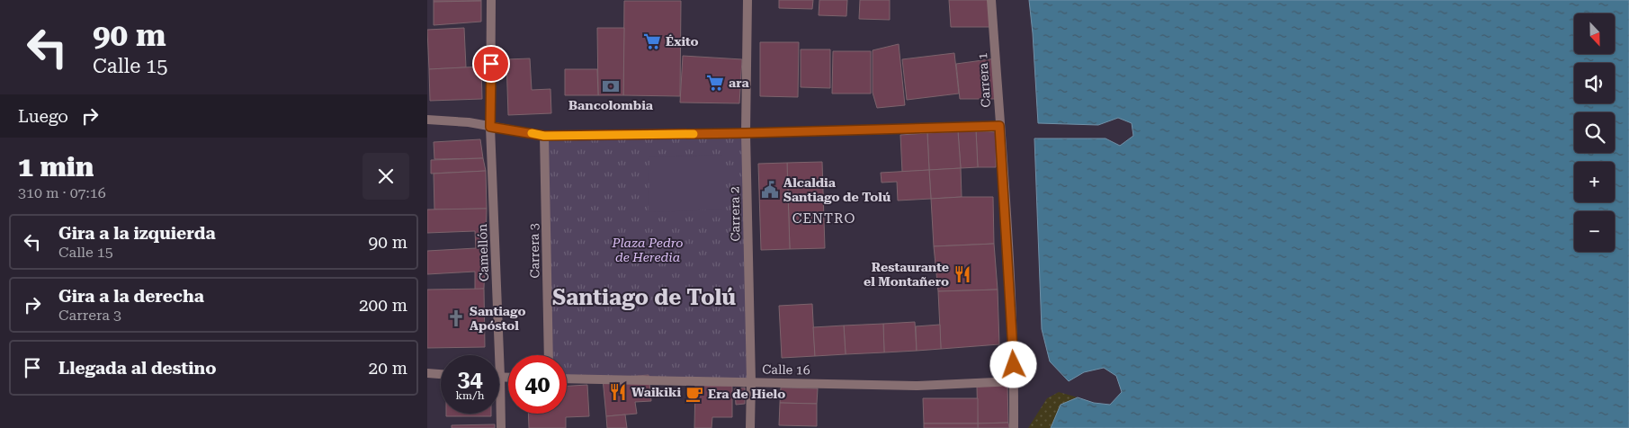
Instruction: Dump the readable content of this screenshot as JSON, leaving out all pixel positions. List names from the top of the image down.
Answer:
{
  "streets": {
    "street": [
      "Carrera 1",
      "Carrera 2",
      "Carrera 3",
      "Camellón",
      "Calle 16"
    ]
  },
  "crossings": [
    ["Carrera 1", "Calle 16"],
    ["Carrera 2", "Calle 16"]
  ],
  "districts": ["CENTRO", "Santiago de Tolú"],
  "parks": ["Plaza Pedro de Heredia"],
  "places": {
    "supermarket": ["Éxito", "ara"],
    "bank": ["Bancolombia"],
    "public building": ["Alcaldia Santiago de Tolú"],
    "restaurant": ["Restaurante el Montañero", "Waikiki"],
    "church": ["Santiago Apóstol"],
    "cafe": ["Era de Hielo"]
  },
  "north": "bottom",
  "page": {
    "turn": ["90 m", "Calle 15"],
    "map_buttons": ["+", "−"],
    "then": "Luego",
    "heading": ["1 min", "310 m · 07:16"],
    "list": [
      {
        "name": "Gira a la izquierda",
        "note": "Calle 15",
        "value": "90 m"
      },
      {
        "name": "Gira a la derecha",
        "note": "Carrera 3",
        "value": "200 m"
      },
      {
        "name": "Llegada al destino",
        "value": "20 m"
      }
    ],
    "speed": "34 km/h",
    "limit": "40"
  }
}
